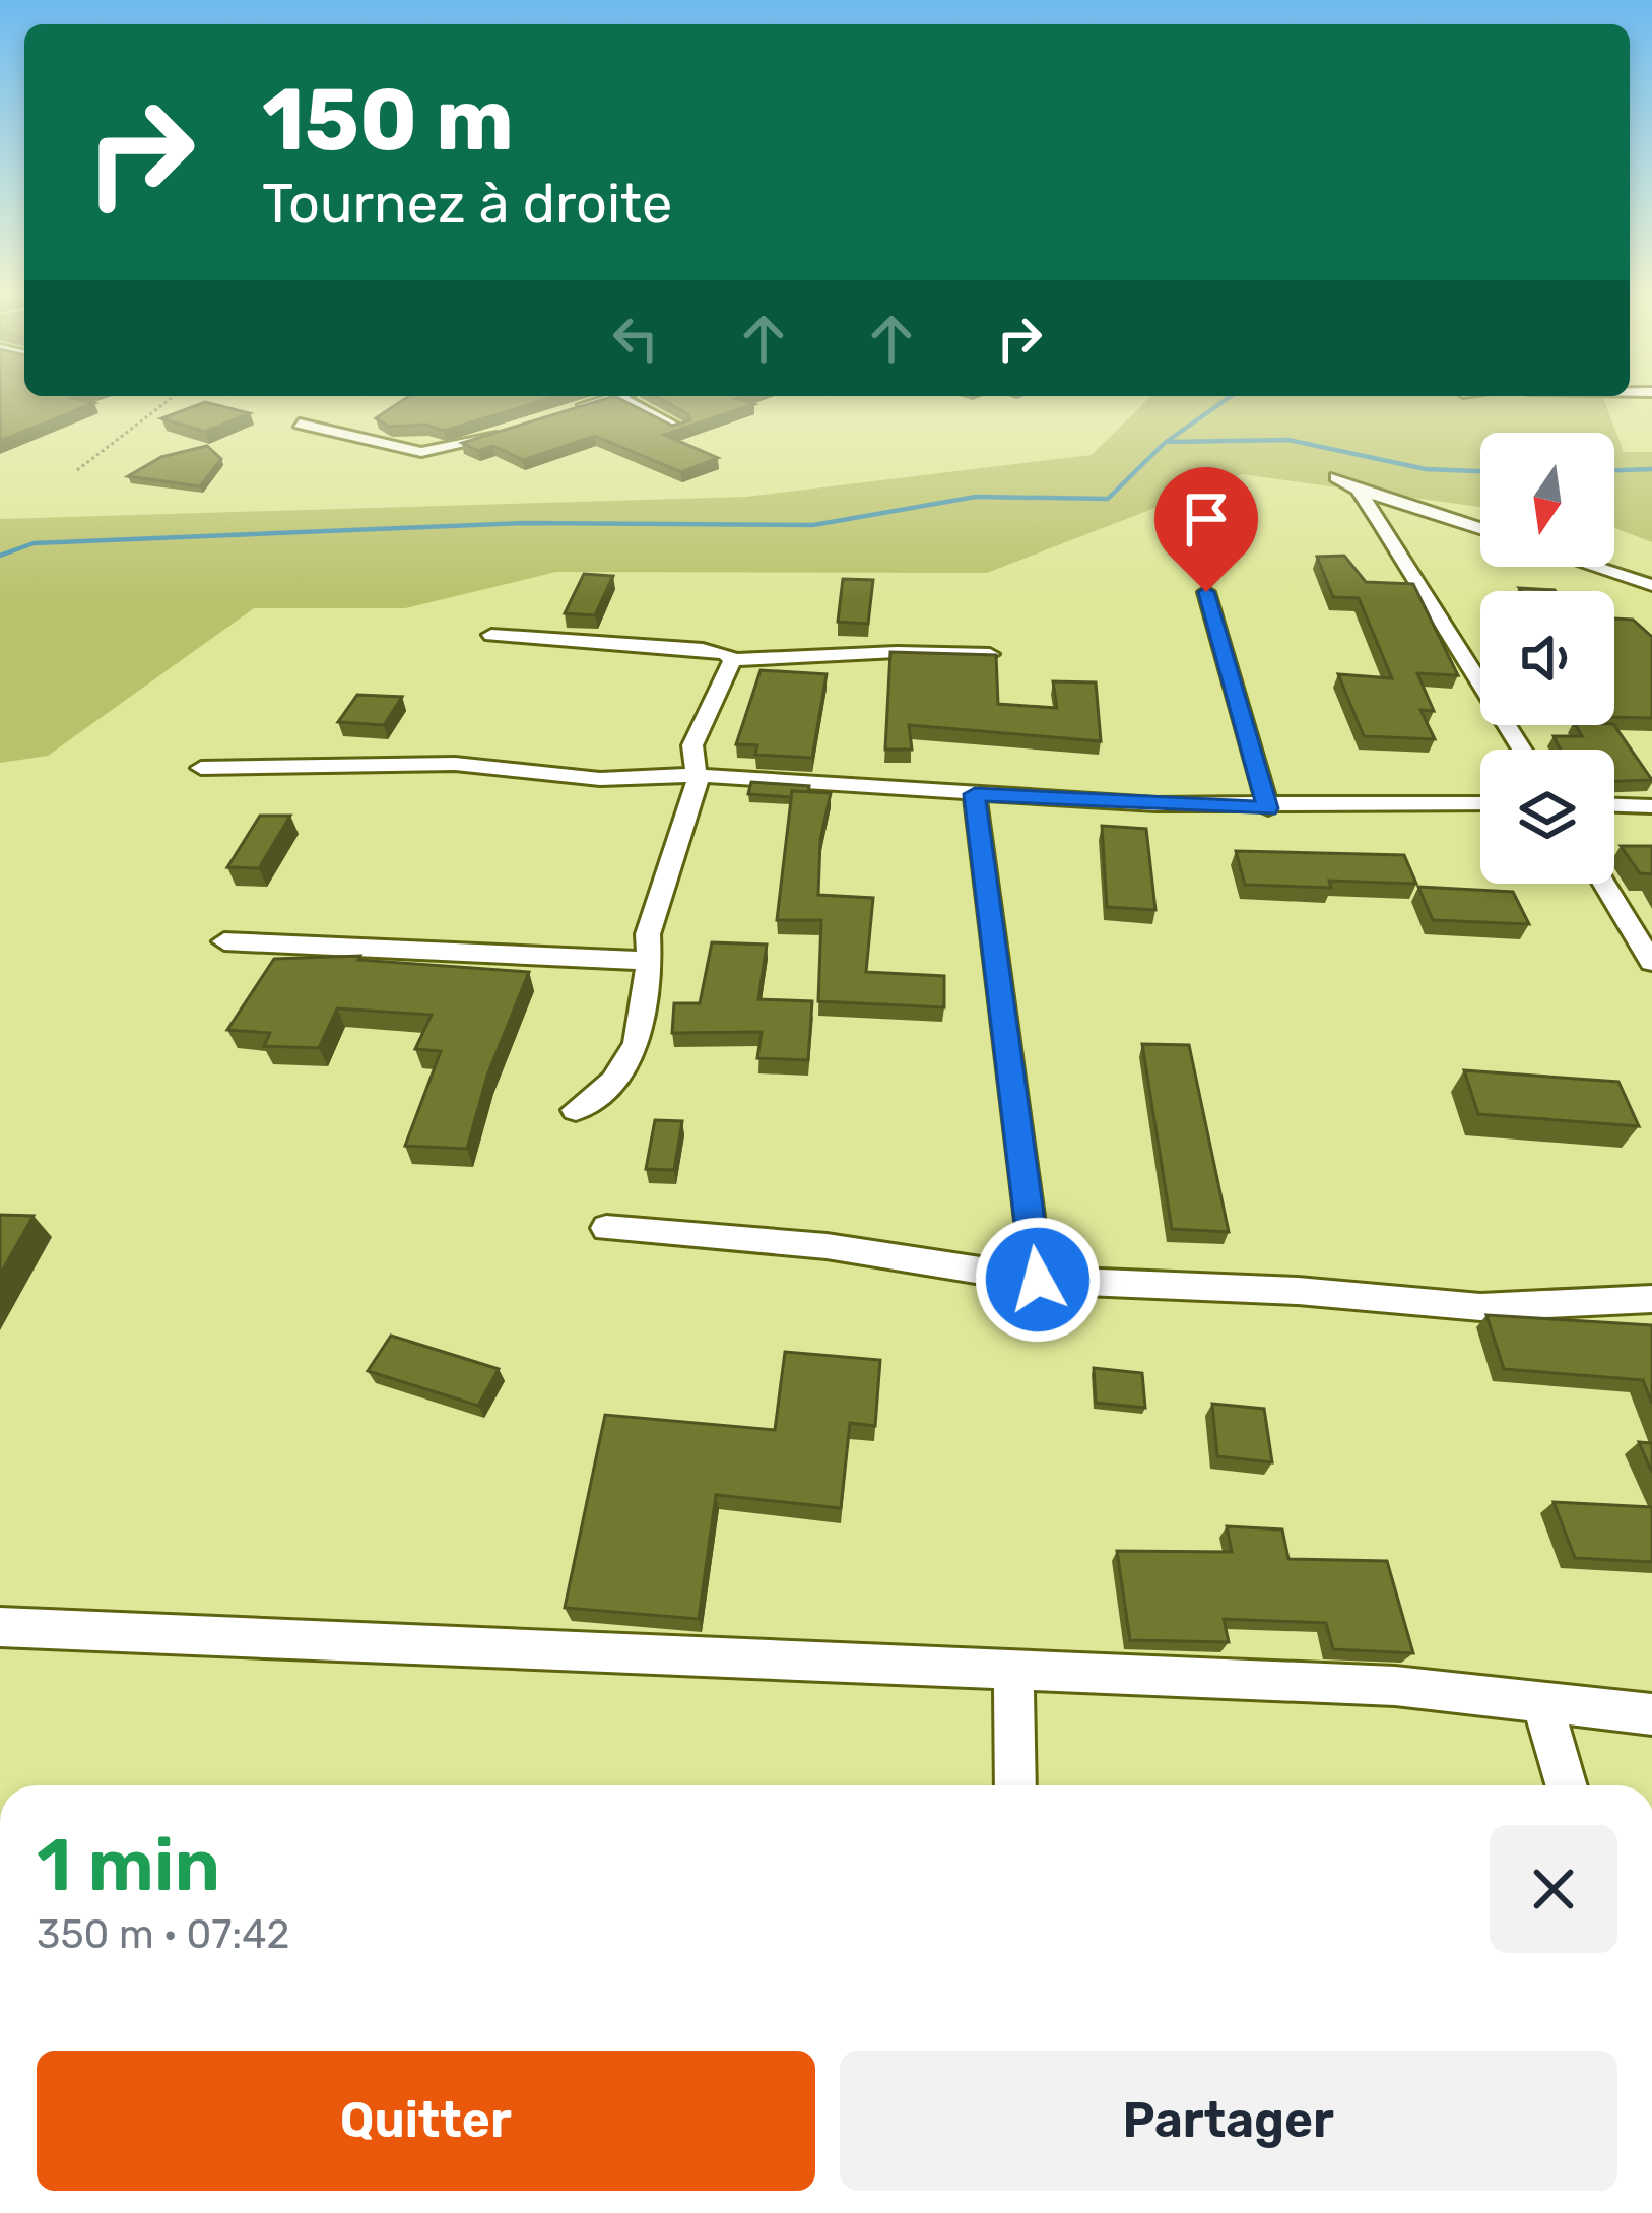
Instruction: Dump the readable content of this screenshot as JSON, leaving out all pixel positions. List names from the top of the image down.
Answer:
{
  "north": "bottom",
  "page": {
    "turn": ["150 m", "Tournez à droite"],
    "heading": ["1 min", "350 m · 07:42"],
    "buttons": ["Quitter", "Partager"]
  }
}
